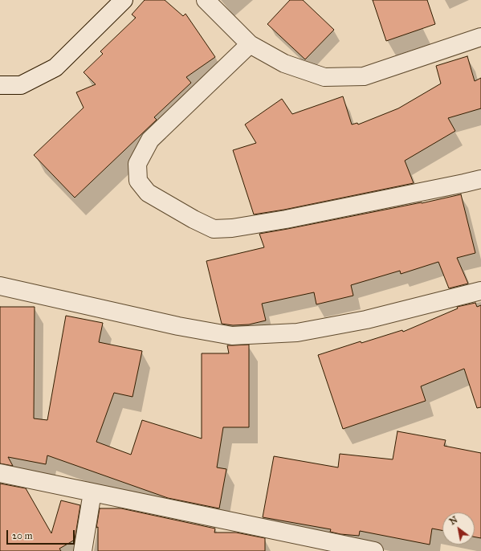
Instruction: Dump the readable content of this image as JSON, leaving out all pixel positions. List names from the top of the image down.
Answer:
{
  "scale_bar": "20 m",
  "north": "top left"
}
